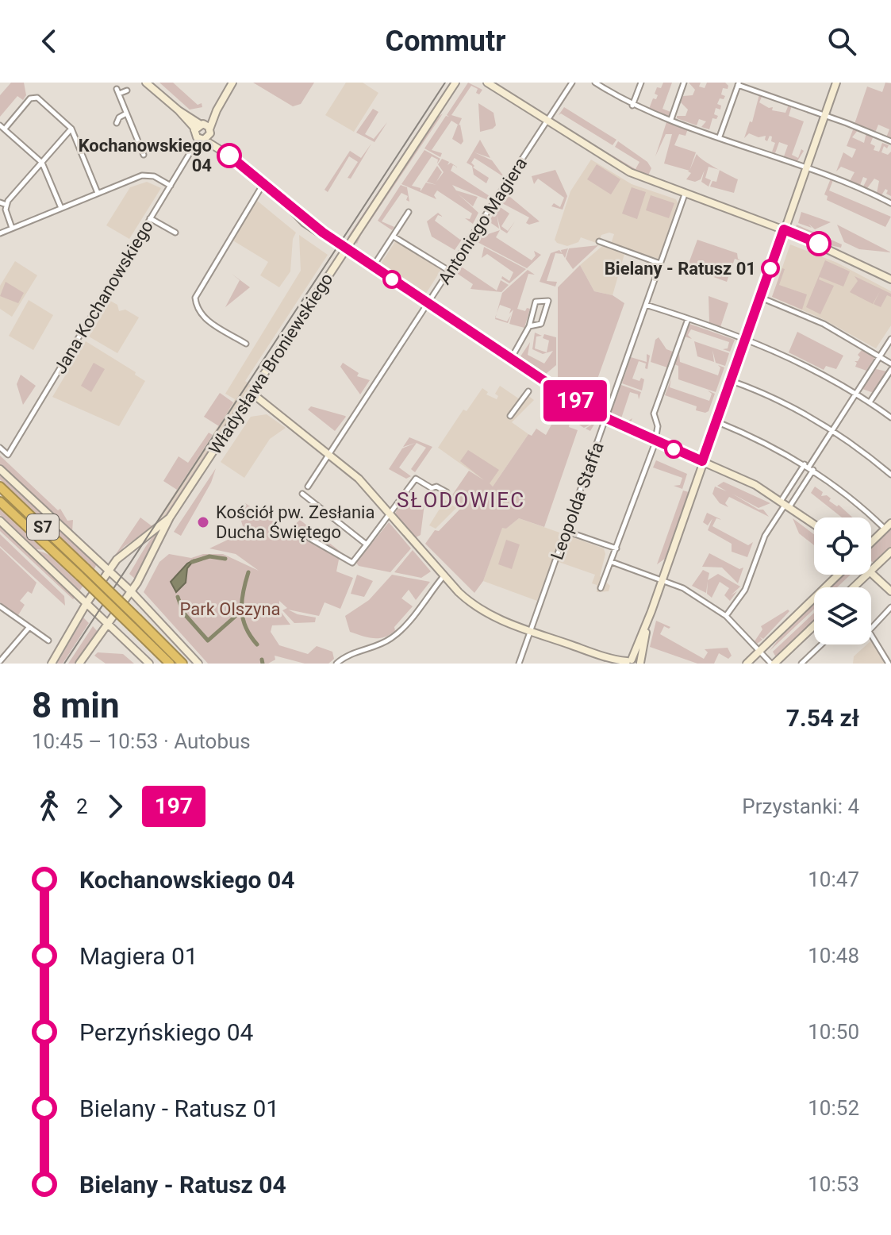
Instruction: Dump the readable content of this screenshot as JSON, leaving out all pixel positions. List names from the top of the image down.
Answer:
{
  "streets": {
    "highway": ["S7"],
    "street": [
      "Antoniego Magiera",
      "Jana Kochanowskiego",
      "Władysława Broniewskiego",
      "Leopolda Staffa"
    ]
  },
  "districts": ["SŁODOWIEC"],
  "parks": ["Park Olszyna"],
  "places": ["Kochanowskiego 04", "Bielany - Ratusz 01", "Kościół pw. Zesłania Ducha Świętego"],
  "lines": ["bus line 197"],
  "page": {
    "header": "Commutr",
    "on_map": "197",
    "heading": ["8 min", "10:45 – 10:53 · Autobus", "7.54 zł"],
    "legs": ["2", "197", "Przystanki: 4"],
    "list": [
      {
        "name": "Kochanowskiego 04",
        "value": "10:47"
      },
      {
        "name": "Magiera 01",
        "value": "10:48"
      },
      {
        "name": "Perzyńskiego 04",
        "value": "10:50"
      },
      {
        "name": "Bielany - Ratusz 01",
        "value": "10:52"
      },
      {
        "name": "Bielany - Ratusz 04",
        "value": "10:53"
      }
    ]
  }
}
